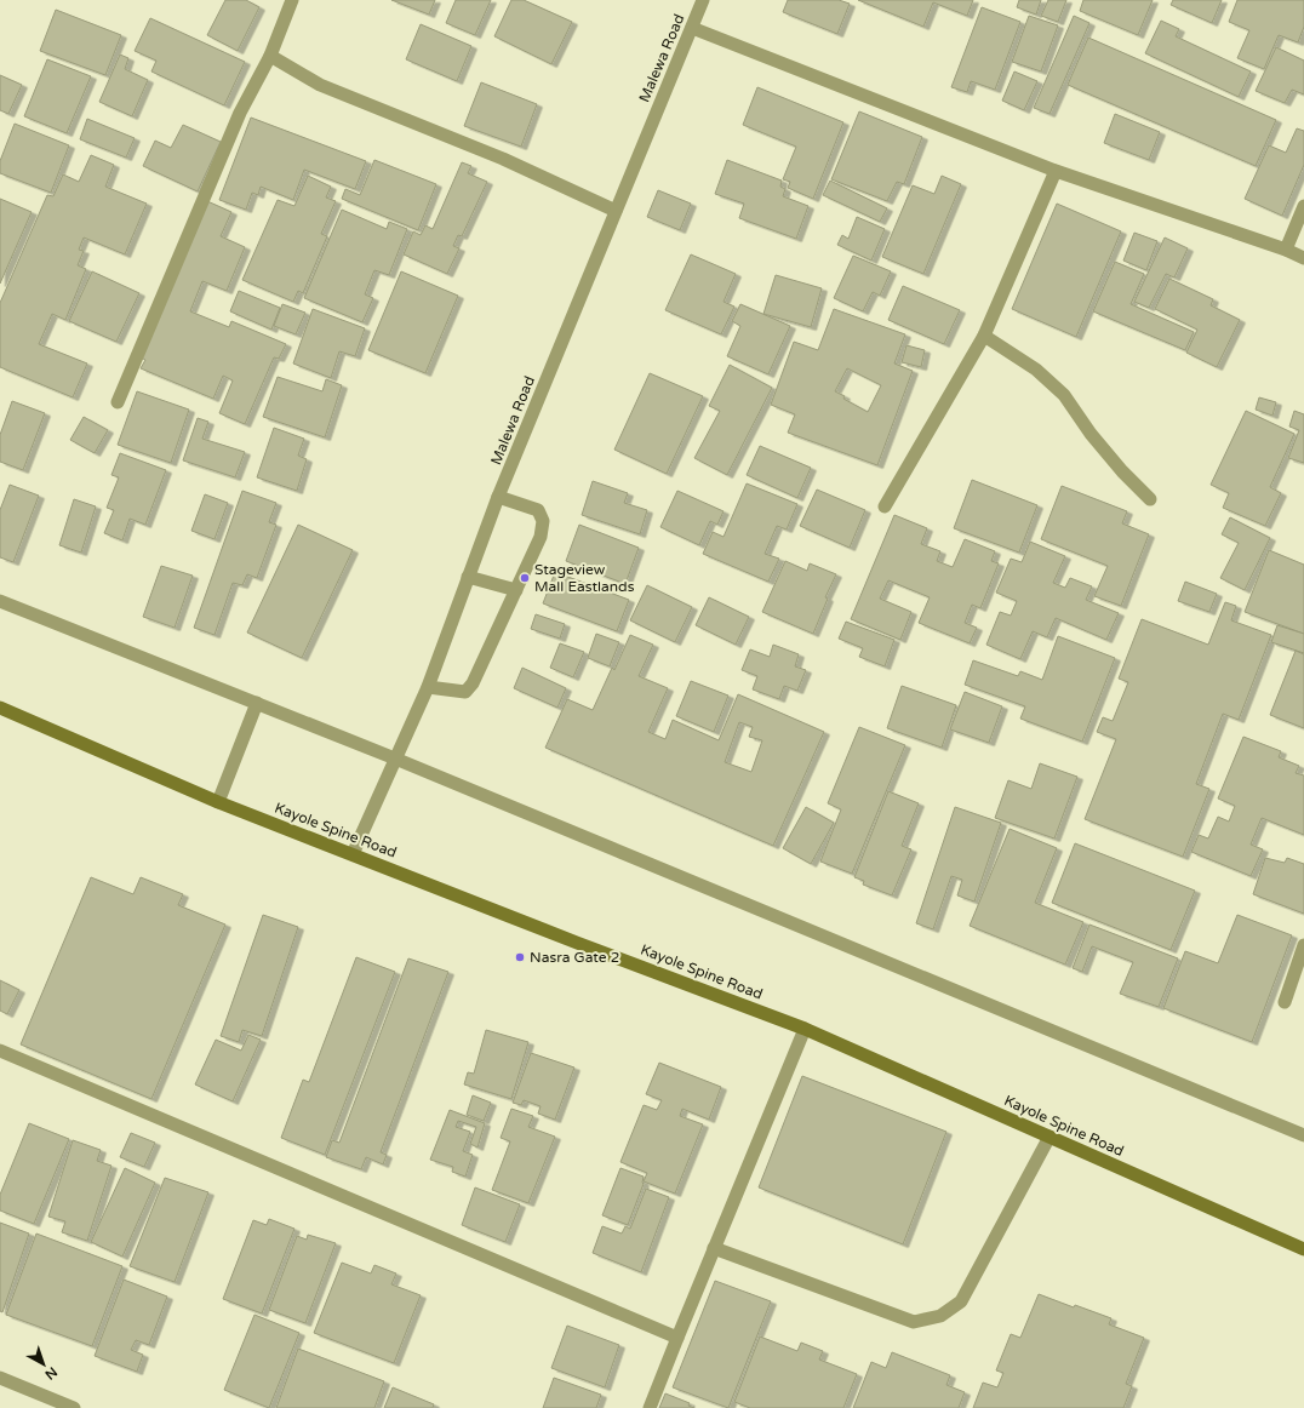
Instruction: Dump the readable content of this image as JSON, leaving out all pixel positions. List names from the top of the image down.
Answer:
{
  "streets": {
    "main road": ["Kayole Spine Road"],
    "street": ["Malewa Road"]
  },
  "crossings": [
    ["Malewa Road", "Kayole Spine Road"]
  ],
  "places": ["Stageview Mall Eastlands", "Nasra Gate 2"],
  "north": "bottom right"
}
